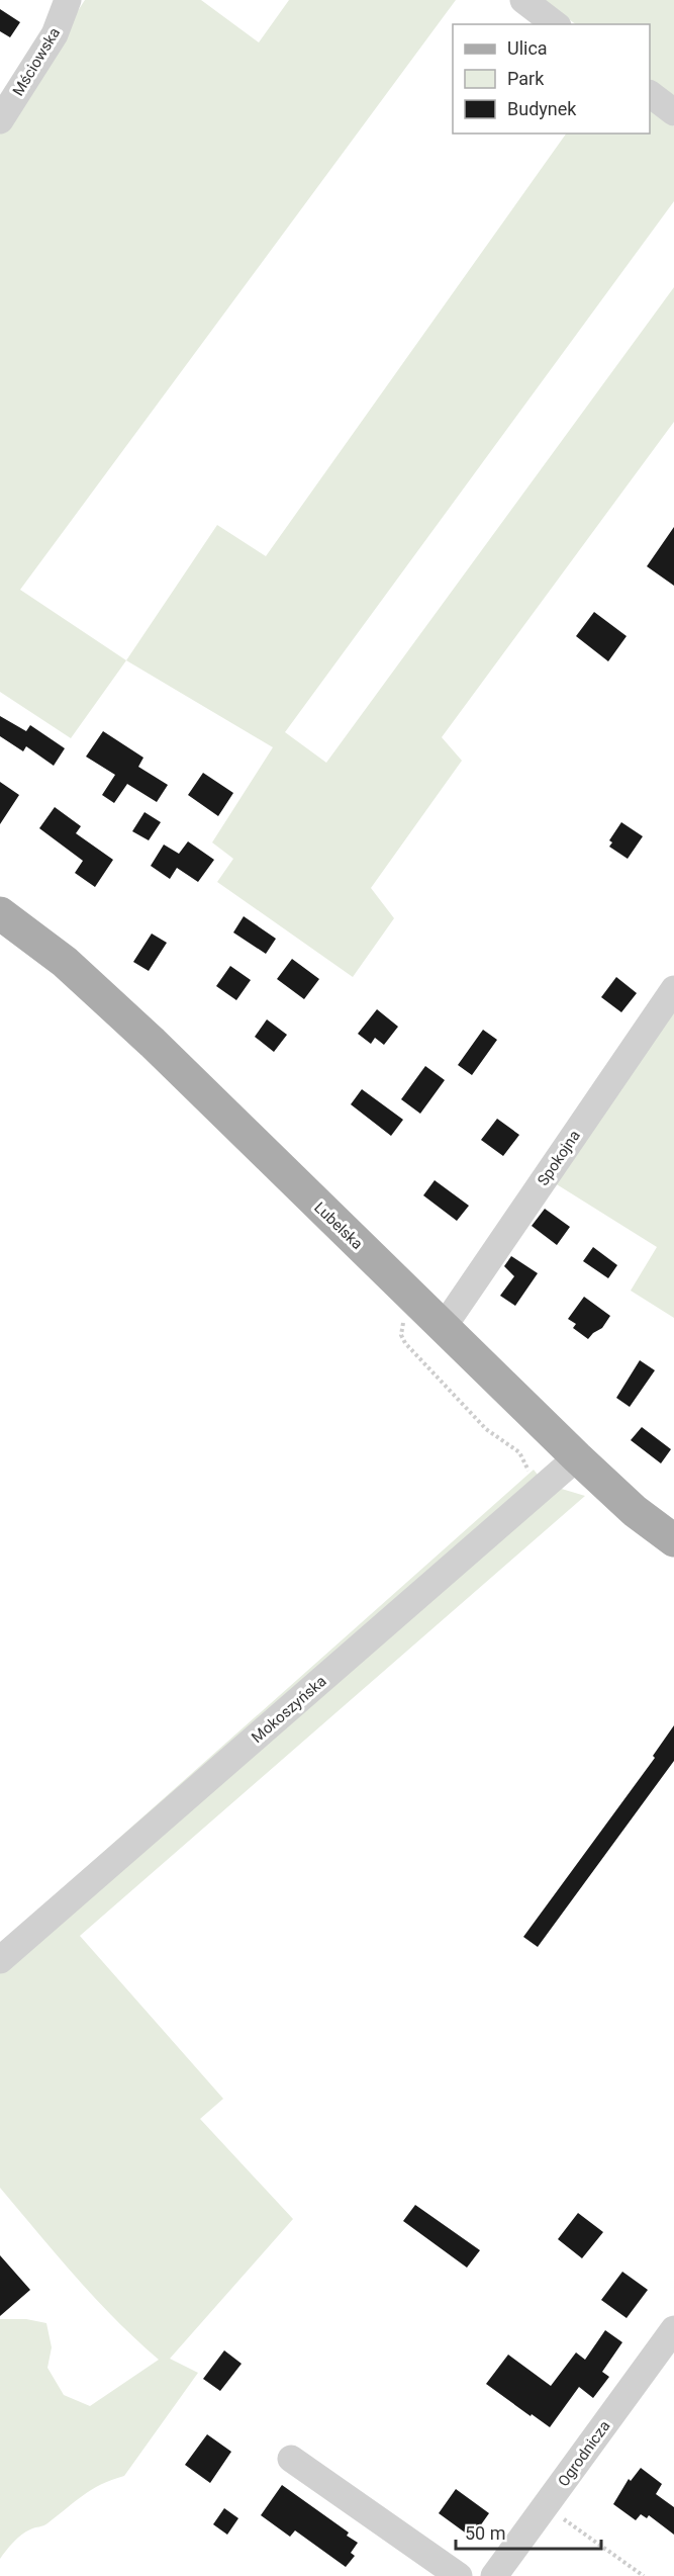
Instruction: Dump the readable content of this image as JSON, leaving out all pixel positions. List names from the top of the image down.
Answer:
{
  "streets": {
    "main road": ["Lubelska"],
    "street": [
      "Mściowska",
      "Spokojna",
      "Mokoszyńska",
      "Ogrodnicza"
    ]
  },
  "crossings": [
    ["Spokojna", "Lubelska"],
    ["Lubelska", "Mokoszyńska"]
  ],
  "legend": ["Ulica", "Park", "Budynek"],
  "scale_bar": "50 m"
}
